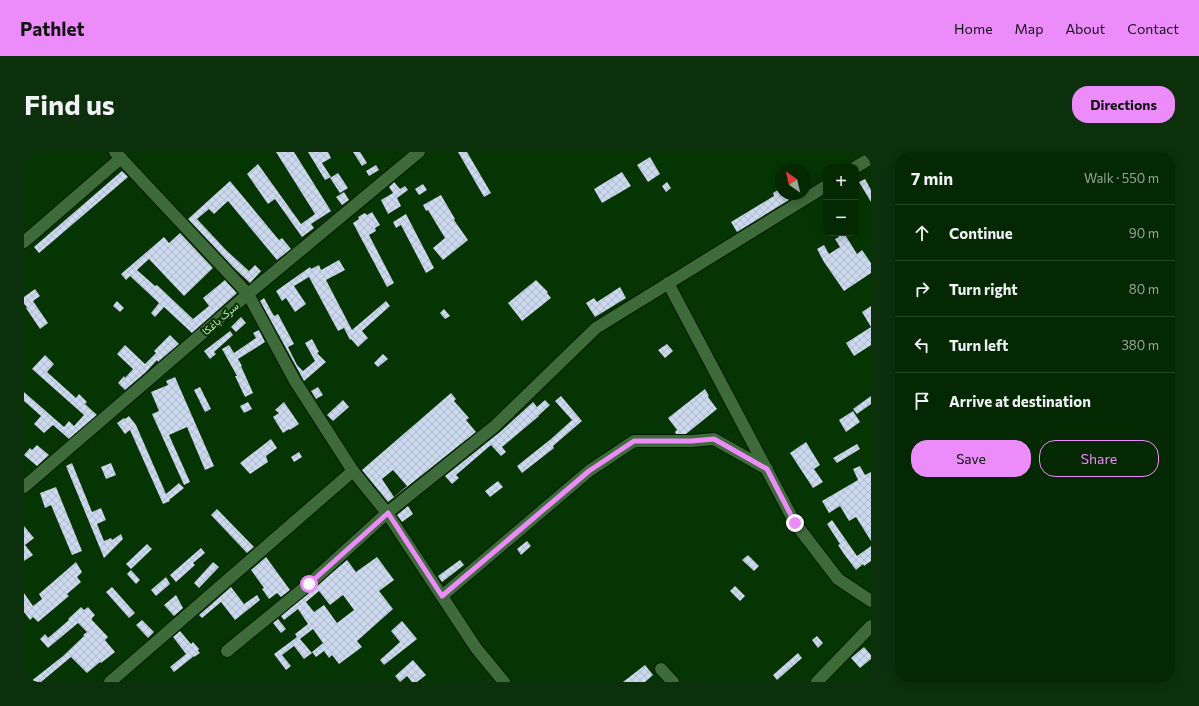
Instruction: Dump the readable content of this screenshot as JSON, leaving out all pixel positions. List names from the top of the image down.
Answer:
{
  "streets": {
    "street": ["سرک باغکا"]
  },
  "north": "top left",
  "page": {
    "header": "Pathlet",
    "nav": [
      "Home",
      "Map",
      "About",
      "Contact"
    ],
    "buttons": [
      "Directions",
      ["Save", "Share"]
    ],
    "title": "Find us",
    "heading": ["7 min", "Walk · 550 m"],
    "map_buttons": ["+", "−"],
    "list": [
      ["Continue", "90 m"],
      ["Turn right", "80 m"],
      ["Turn left", "380 m"],
      "Arrive at destination"
    ]
  }
}
